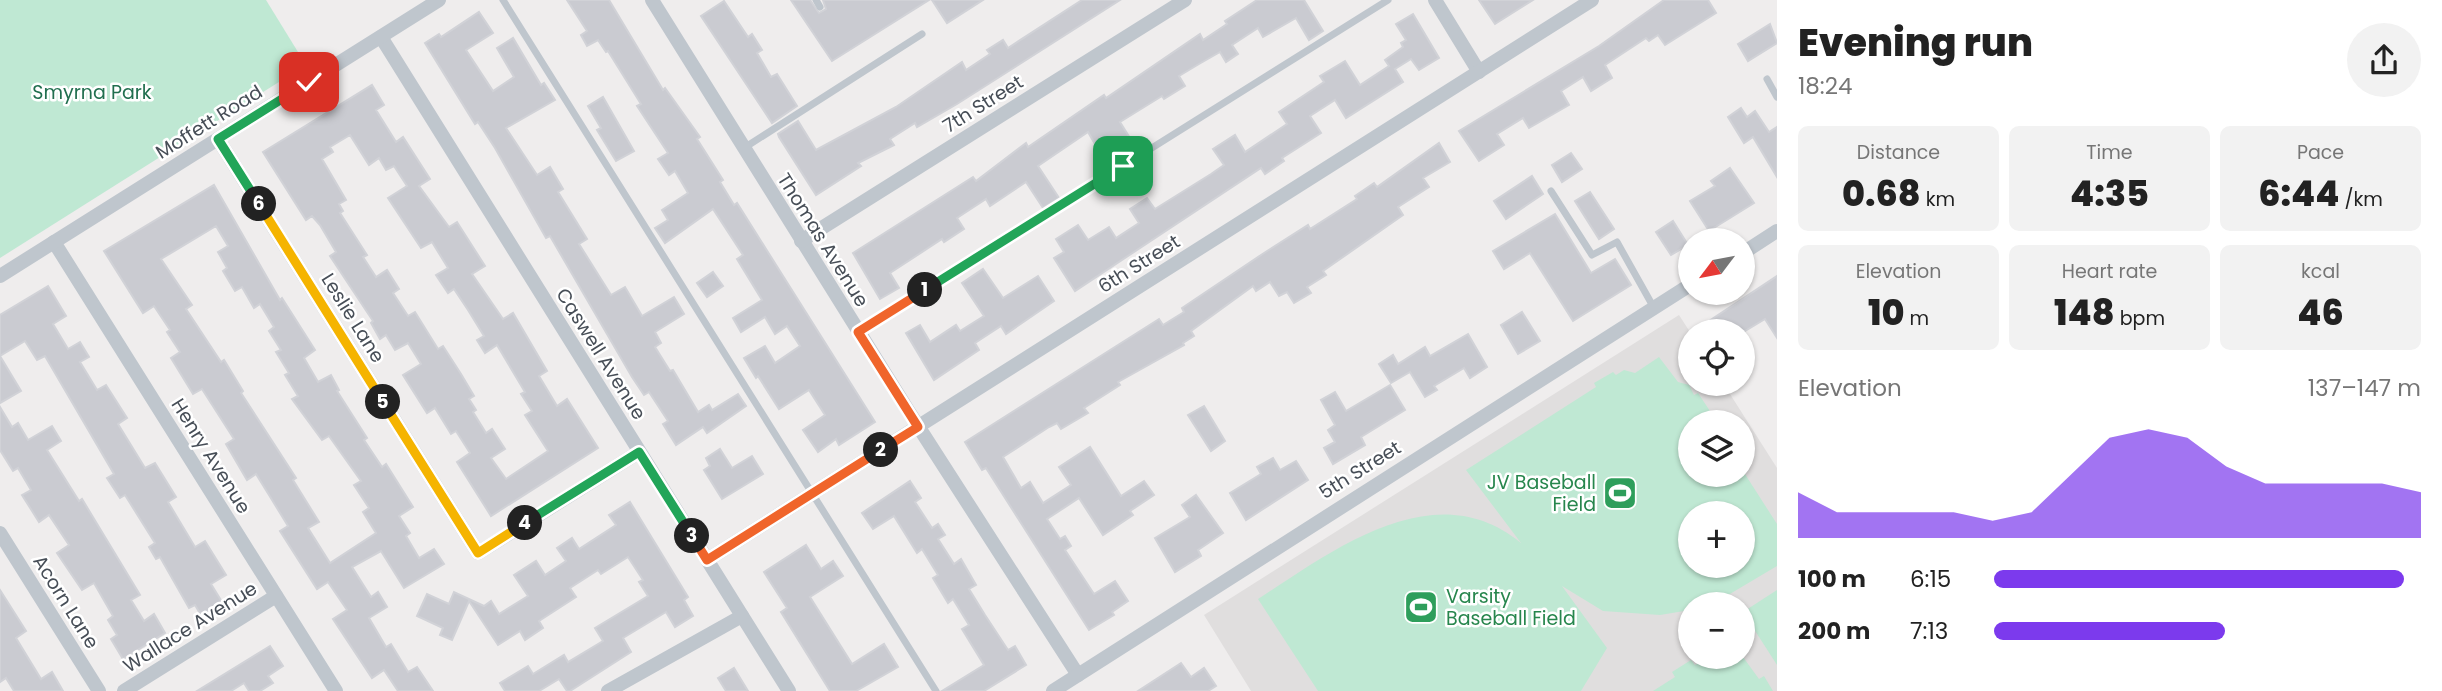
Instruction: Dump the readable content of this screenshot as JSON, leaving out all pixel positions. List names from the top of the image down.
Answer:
{
  "streets": {
    "street": [
      "7th Street",
      "Moffett Road",
      "Thomas Avenue",
      "6th Street",
      "Leslie Lane",
      "Caswell Avenue",
      "Henry Avenue",
      "5th Street",
      "Acorn Lane",
      "Wallace Avenue"
    ]
  },
  "crossings": [
    ["7th Street", "Thomas Avenue"],
    ["Moffett Road", "Leslie Lane"],
    ["Moffett Road", "Caswell Avenue"],
    ["Moffett Road", "Henry Avenue"],
    ["Thomas Avenue", "6th Street"],
    ["Thomas Avenue", "5th Street"],
    ["6th Street", "Caswell Avenue"],
    ["Leslie Lane", "Caswell Avenue"],
    ["Henry Avenue", "Wallace Avenue"]
  ],
  "parks": ["Smyrna Park"],
  "places": {
    "sports": ["JV Baseball Field", "Varsity Baseball Field"]
  },
  "north": "bottom left",
  "page": {
    "heading": ["Evening run", "18:24"],
    "stats": [
      ["Distance", "0.68 km"],
      ["Time", "4:35"],
      ["Pace", "6:44 /km"],
      ["Elevation", "10 m"],
      ["Heart rate", "148 bpm"],
      ["kcal", "46"]
    ],
    "pins": [
      "6",
      "1",
      "5",
      "2",
      "4",
      "3"
    ],
    "map_buttons": ["+", "−"],
    "chart": ["Elevation", "137–147 m"],
    "list": [
      {
        "name": "100 m",
        "note": "6:15"
      },
      {
        "name": "200 m",
        "note": "7:13"
      }
    ]
  }
}
